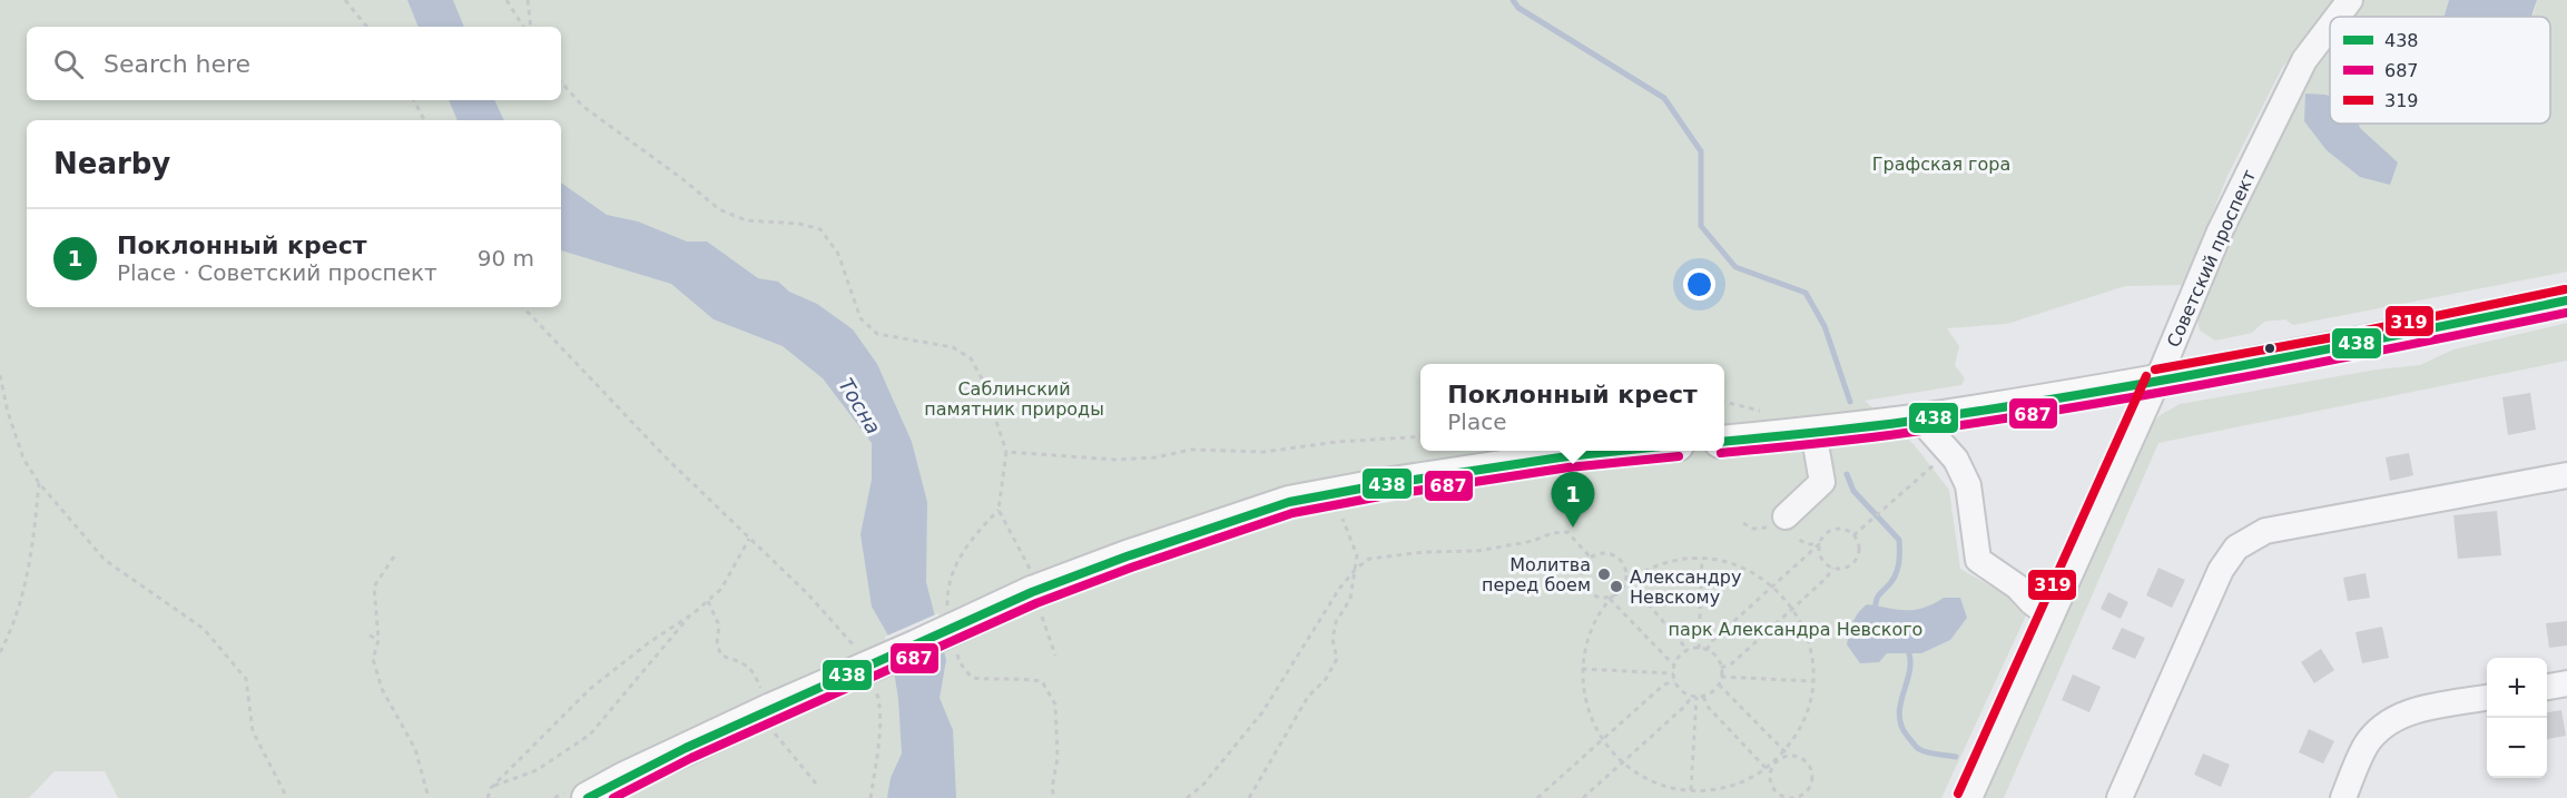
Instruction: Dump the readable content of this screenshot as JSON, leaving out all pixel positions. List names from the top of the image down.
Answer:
{
  "streets": {
    "street": ["Советский проспект"]
  },
  "water": ["Тосна"],
  "parks": ["Графская гора", "Саблинский памятник природы", "парк Александра Невского"],
  "places": ["Молитва перед боем", "Александру Невскому"],
  "lines": ["transit line 319", "transit line 438", "transit line 687"],
  "legend": ["438", "687", "319"],
  "page": {
    "search": "Search here",
    "heading": "Nearby",
    "list": [
      {
        "mark": "1",
        "name": "Поклонный крест",
        "note": "Place · Советский проспект",
        "value": "90 m"
      }
    ],
    "popup": ["Поклонный крест", "Place"],
    "pins": "1",
    "map_buttons": ["+", "−"]
  }
}
